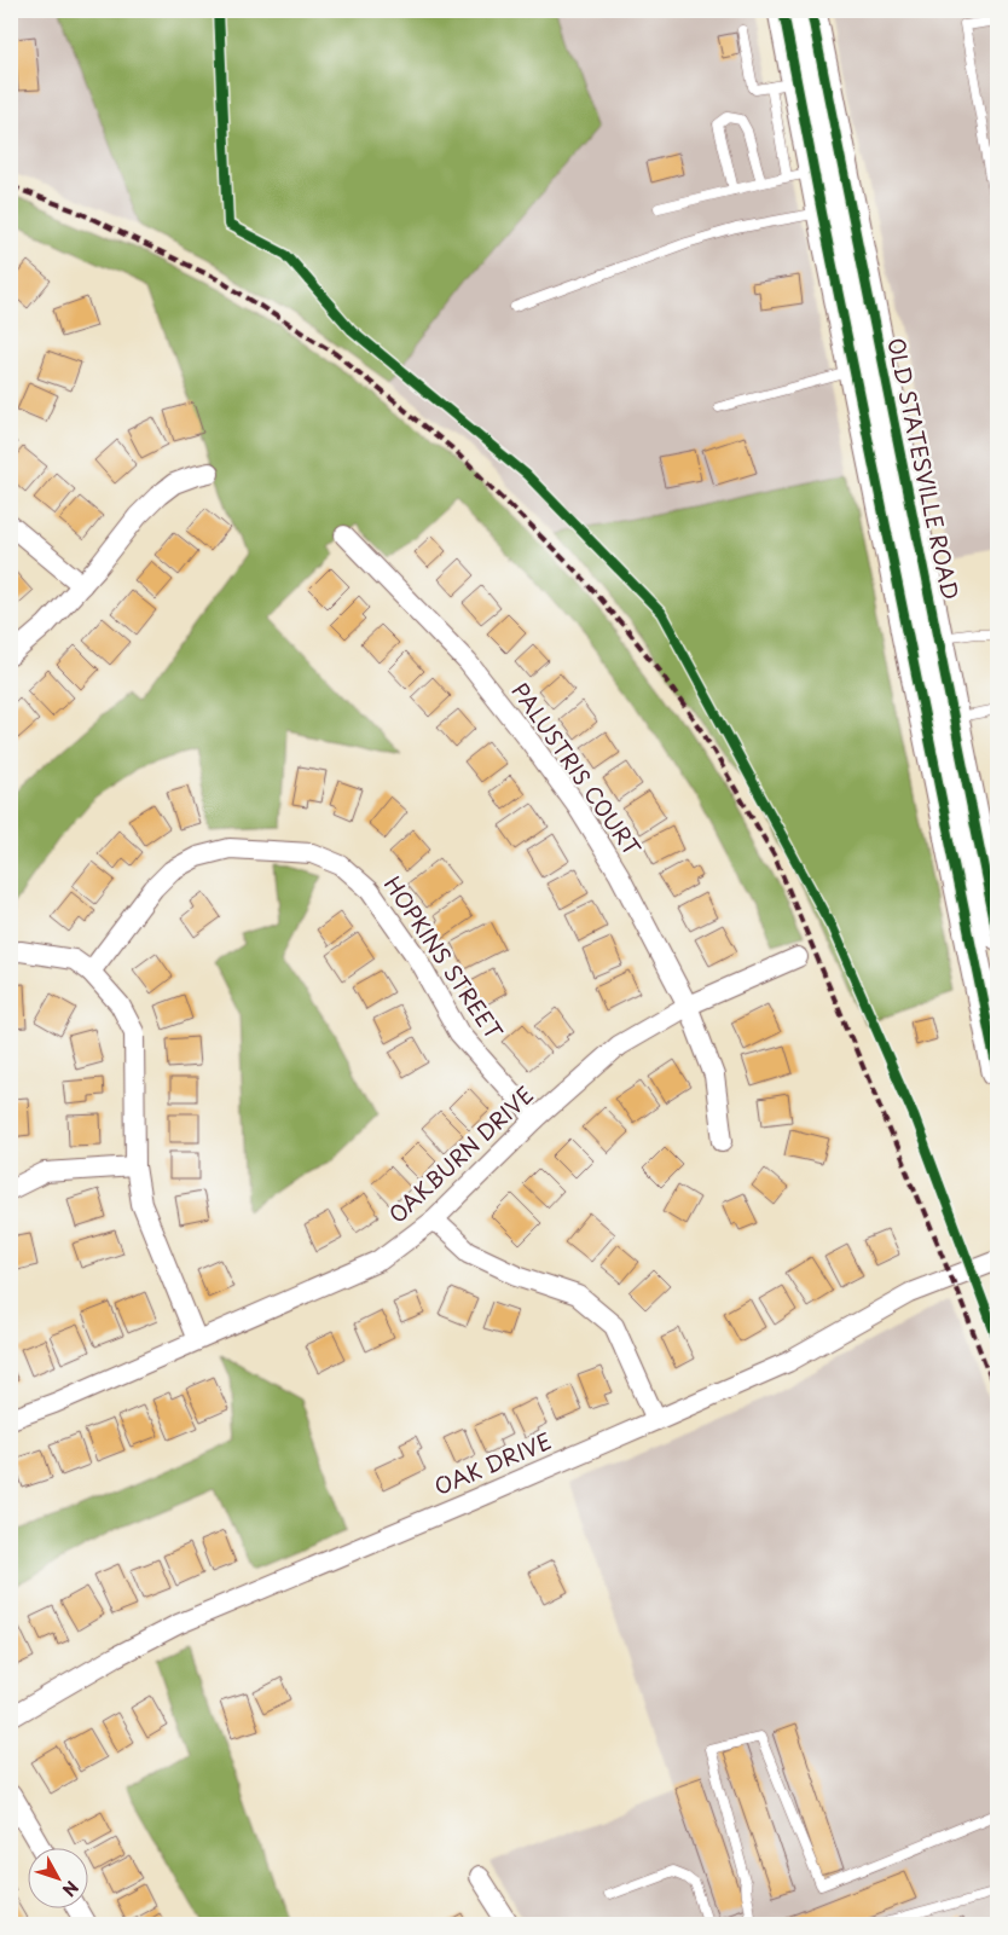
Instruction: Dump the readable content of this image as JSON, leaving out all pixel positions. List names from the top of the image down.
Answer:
{
  "streets": {
    "main road": ["OLD STATESVILLE ROAD"],
    "street": [
      "PALUSTRIS COURT",
      "HOPKINS STREET",
      "OAKBURN DRIVE",
      "OAK DRIVE"
    ]
  },
  "crossings": [
    ["PALUSTRIS COURT", "OAKBURN DRIVE"],
    ["HOPKINS STREET", "OAKBURN DRIVE"]
  ],
  "north": "bottom right"
}
